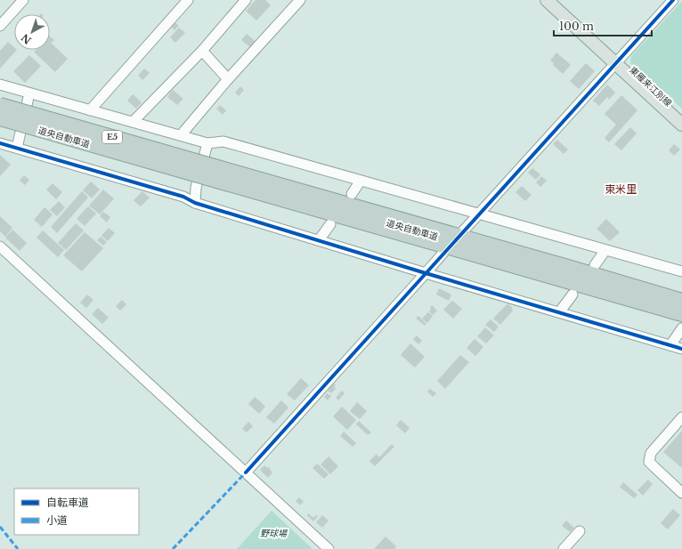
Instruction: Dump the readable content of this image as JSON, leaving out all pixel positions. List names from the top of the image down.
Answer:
{
  "streets": {
    "highway": ["道央自動車道", "E5"],
    "main road": ["東雁来江別線"]
  },
  "districts": ["東米里"],
  "parks": ["野球場"],
  "legend": ["自転車道", "小道"],
  "scale_bar": "100 m",
  "north": "bottom left"
}
